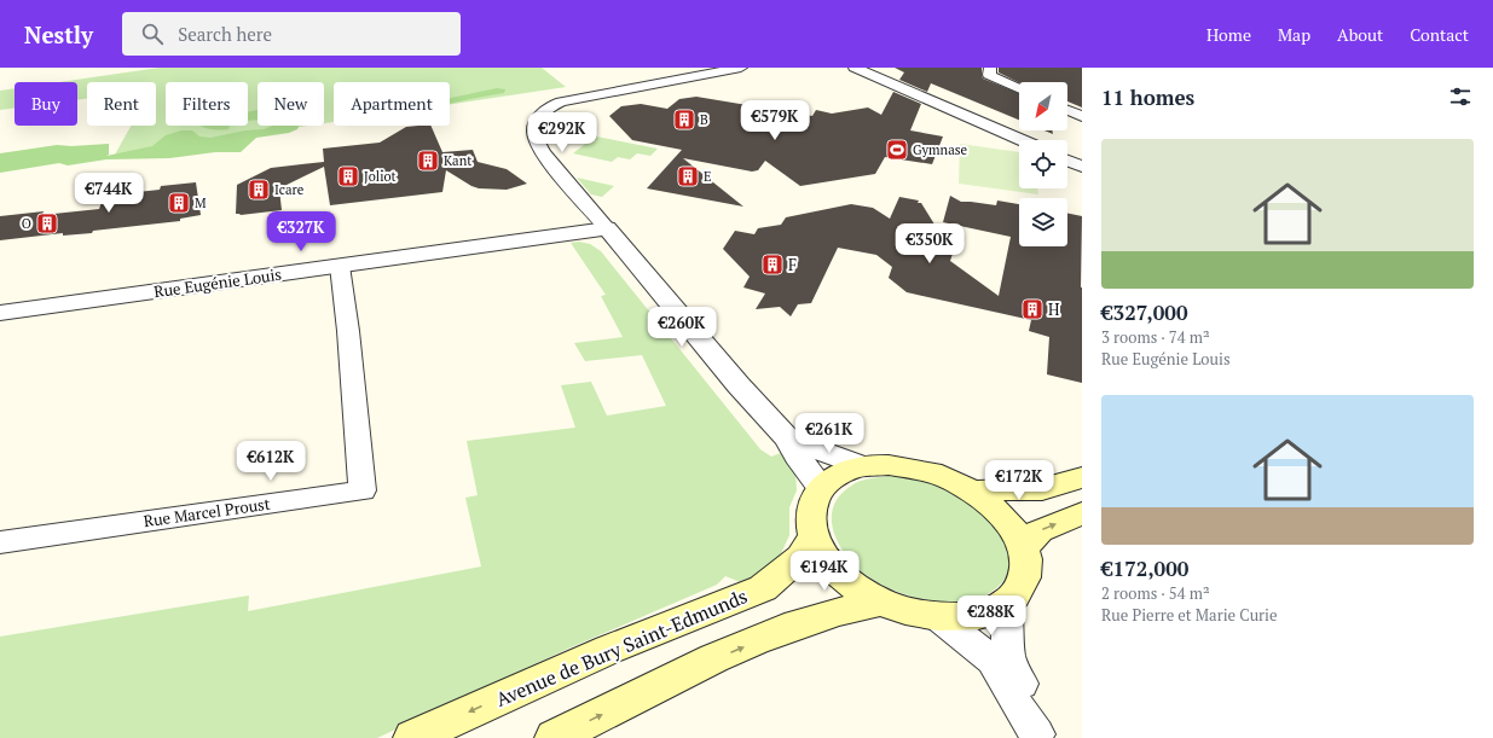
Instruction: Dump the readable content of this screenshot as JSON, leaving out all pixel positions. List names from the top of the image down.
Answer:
{
  "streets": {
    "main road": ["Avenue de Bury Saint-Edmunds"],
    "street": ["Rue Eugénie Louis", "Rue Marcel Proust"]
  },
  "crossings": [
    ["Rue Eugénie Louis", "Rue Marcel Proust"]
  ],
  "places": {
    "building": [
      "B",
      "Kant",
      "Joliot",
      "E",
      "Icare",
      "M",
      "O",
      "F",
      "H"
    ],
    "sports": ["Gymnase"]
  },
  "north": "bottom left",
  "page": {
    "header": "Nestly",
    "search": "Search here",
    "nav": [
      "Home",
      "Map",
      "About",
      "Contact"
    ],
    "heading": "11 homes",
    "chip": [
      "Buy",
      "Rent",
      "Filters",
      "New",
      "Apartment"
    ],
    "price": [
      "€579K",
      "€292K",
      "€744K",
      "€327K",
      "€350K",
      "€260K",
      "€261K",
      "€612K",
      "€172K",
      "€194K",
      "€288K"
    ],
    "list": [
      {
        "name": "€327,000",
        "note": "3 rooms · 74 m² · Rue Eugénie Louis"
      },
      {
        "name": "€172,000",
        "note": "2 rooms · 54 m² · Rue Pierre et Marie Curie"
      }
    ]
  }
}
